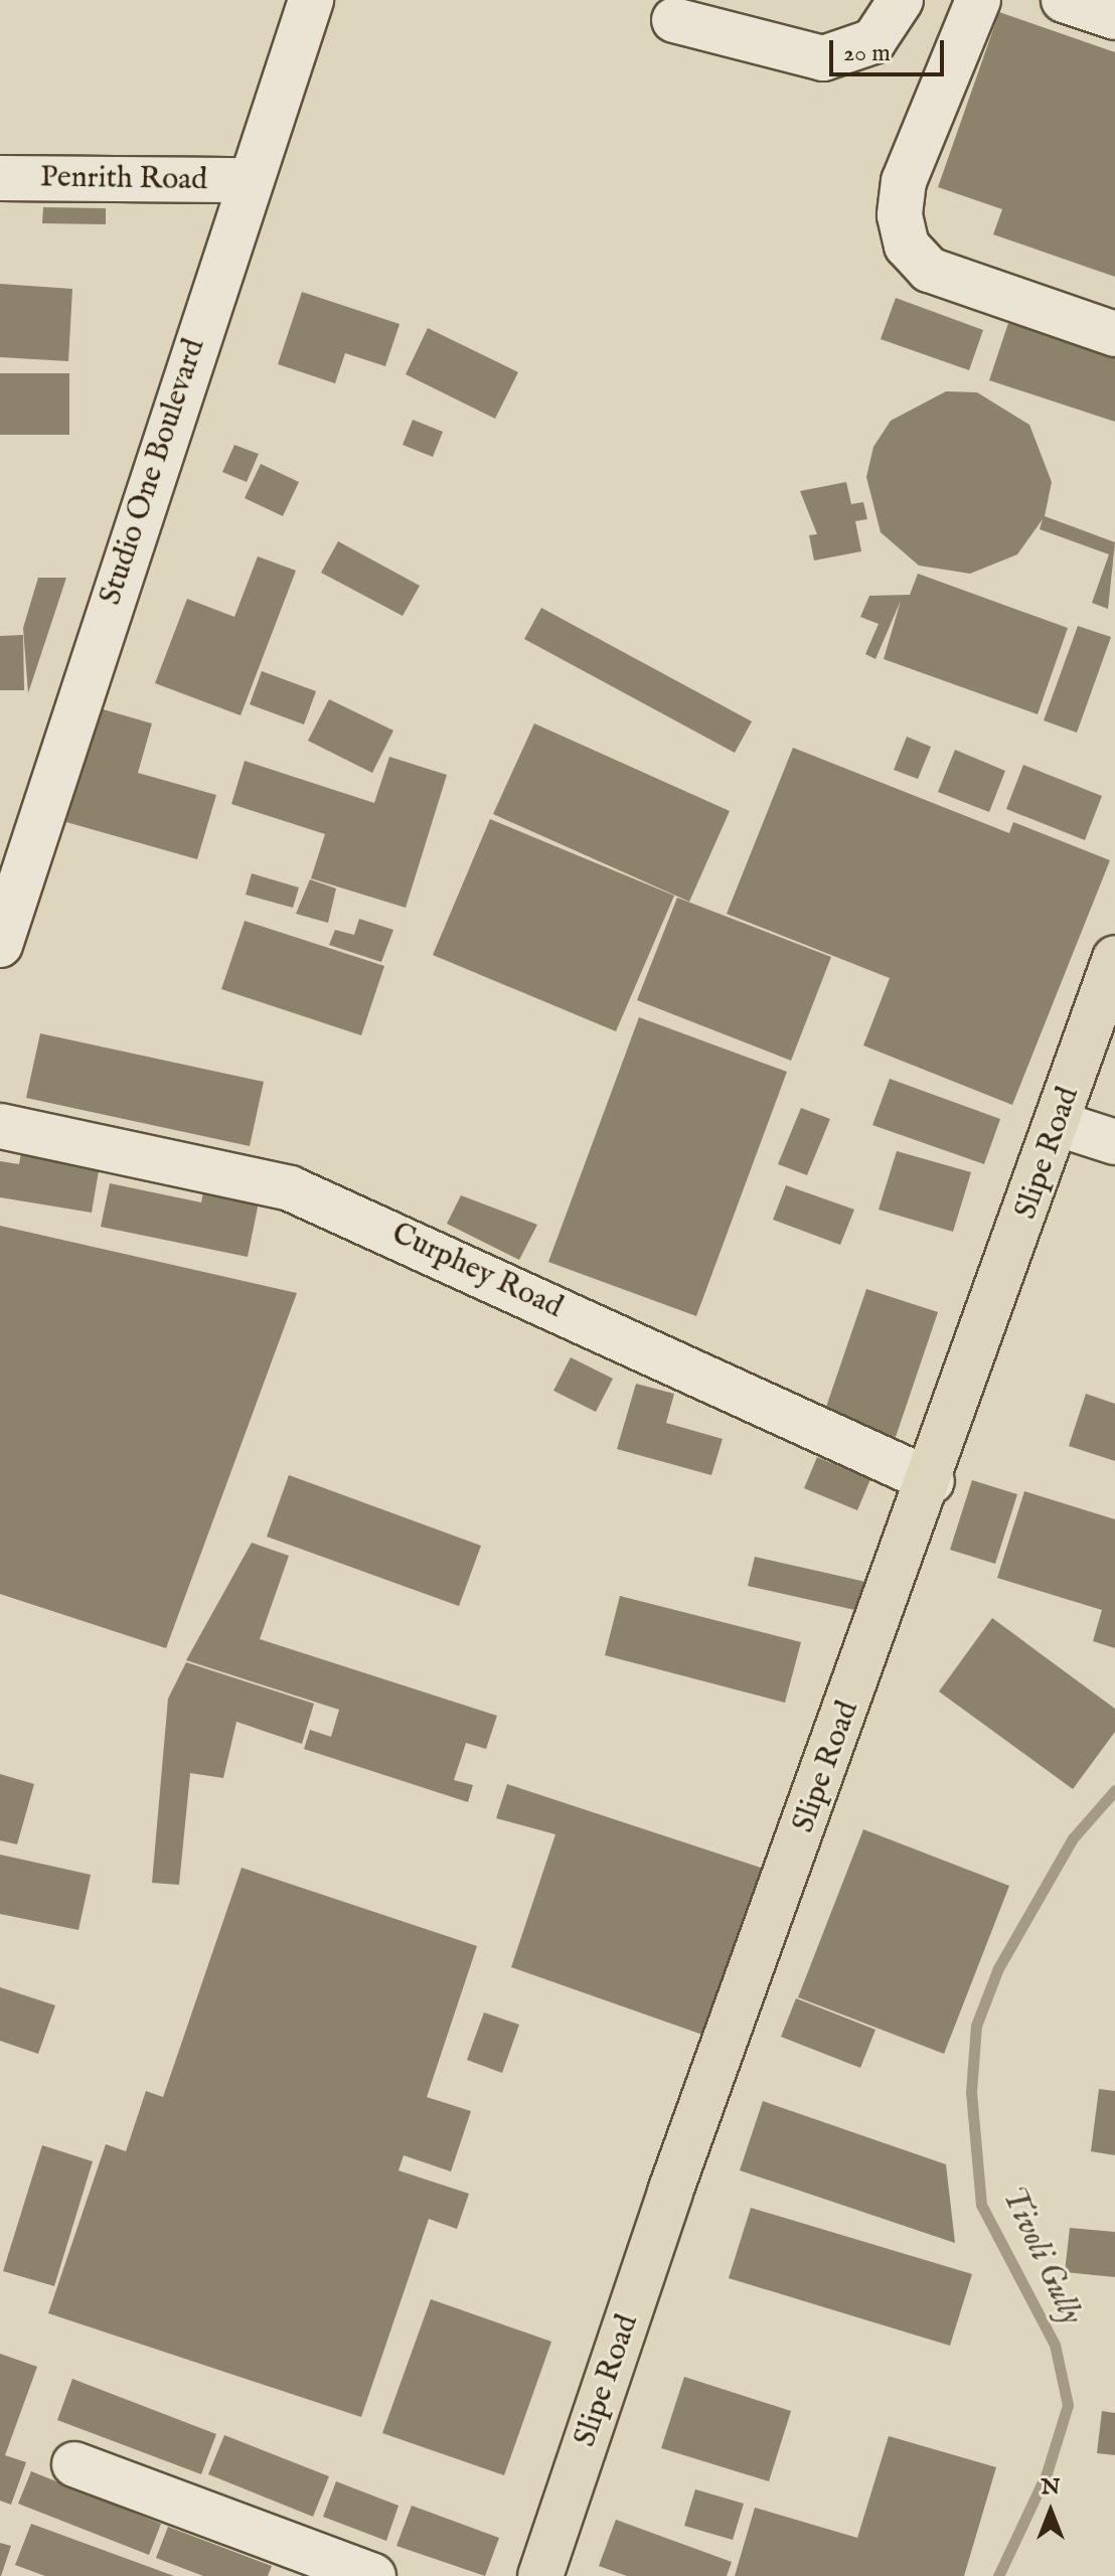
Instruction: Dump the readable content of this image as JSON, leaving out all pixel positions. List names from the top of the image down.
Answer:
{
  "streets": {
    "main road": ["Slipe Road"],
    "street": ["Penrith Road", "Studio One Boulevard", "Curphey Road"]
  },
  "crossings": [
    ["Penrith Road", "Studio One Boulevard"],
    ["Slipe Road", "Curphey Road"]
  ],
  "water": ["Tivoli Gully"],
  "scale_bar": "20 m",
  "north": "top"
}
